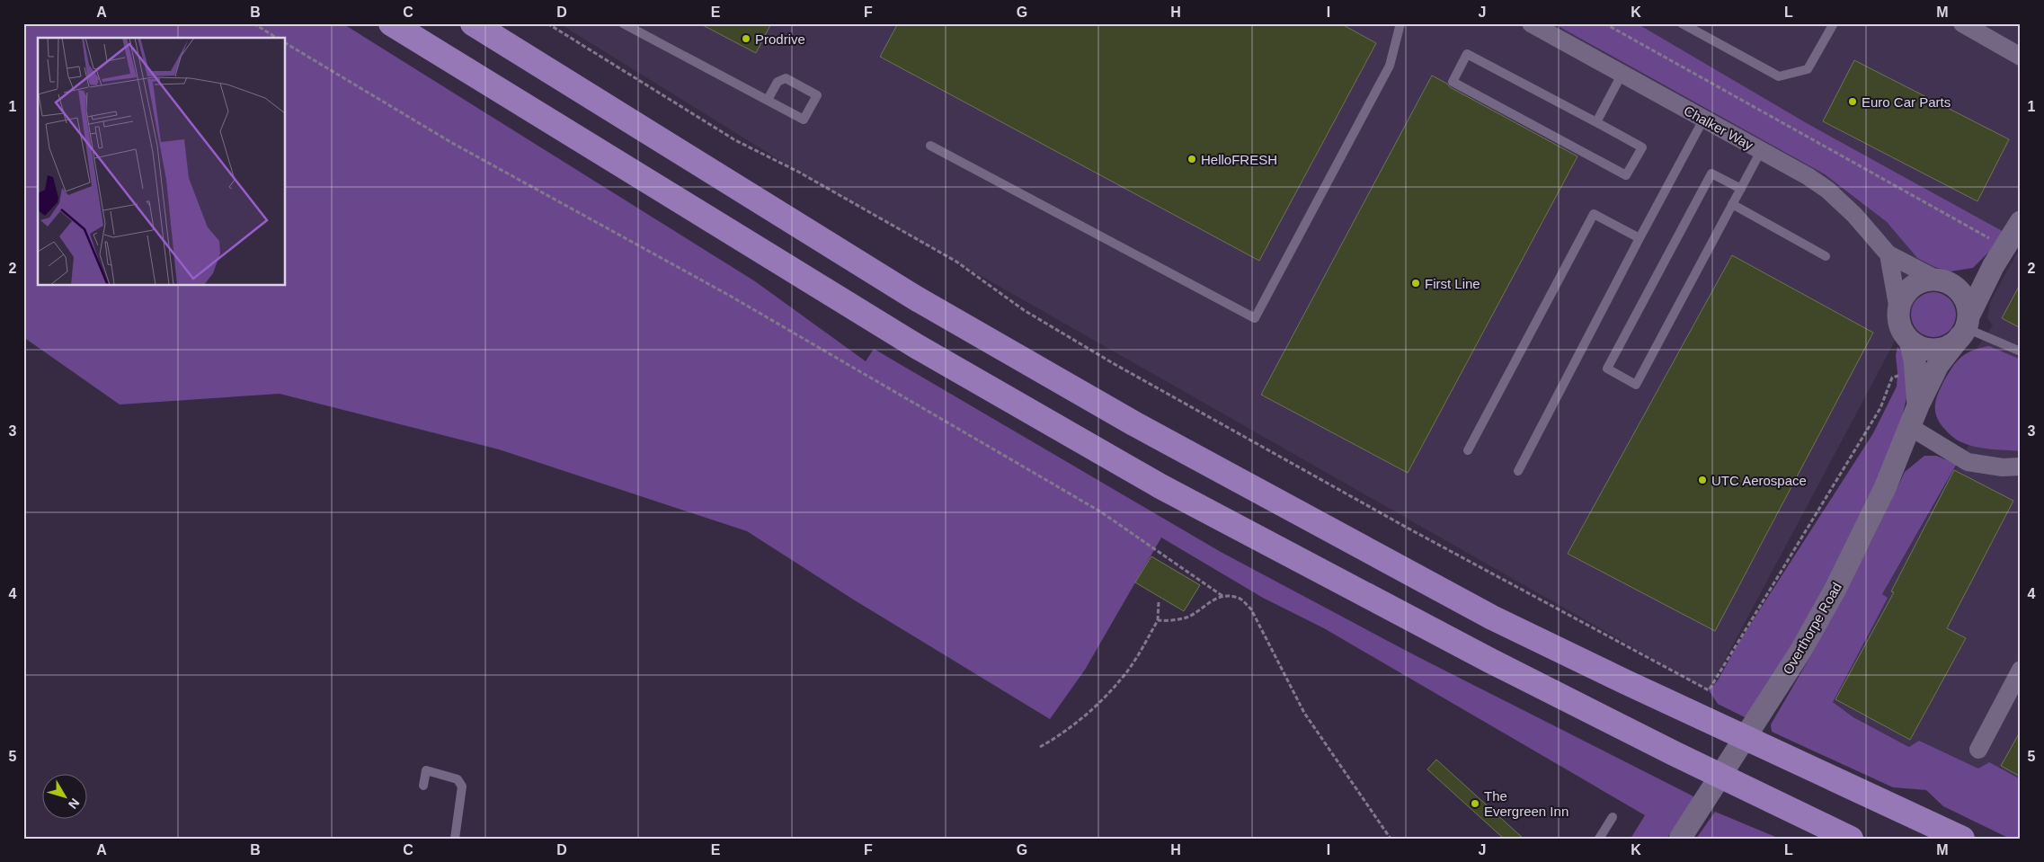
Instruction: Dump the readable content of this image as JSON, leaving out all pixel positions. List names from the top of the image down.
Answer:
{
  "streets": {
    "street": ["Chalker Way", "Overthorpe Road"]
  },
  "crossings": [
    ["Chalker Way", "Overthorpe Road"]
  ],
  "places": [
    "Prodrive",
    "Euro Car Parts",
    "HelloFRESH",
    "First Line",
    "UTC Aerospace",
    "The Evergreen Inn"
  ],
  "north": "bottom right",
  "grid": {
    "columns": [
      "A",
      "B",
      "C",
      "D",
      "E",
      "F",
      "G",
      "H",
      "I",
      "J",
      "K",
      "L",
      "M"
    ],
    "rows": [
      "1",
      "2",
      "3",
      "4",
      "5"
    ]
  }
}
